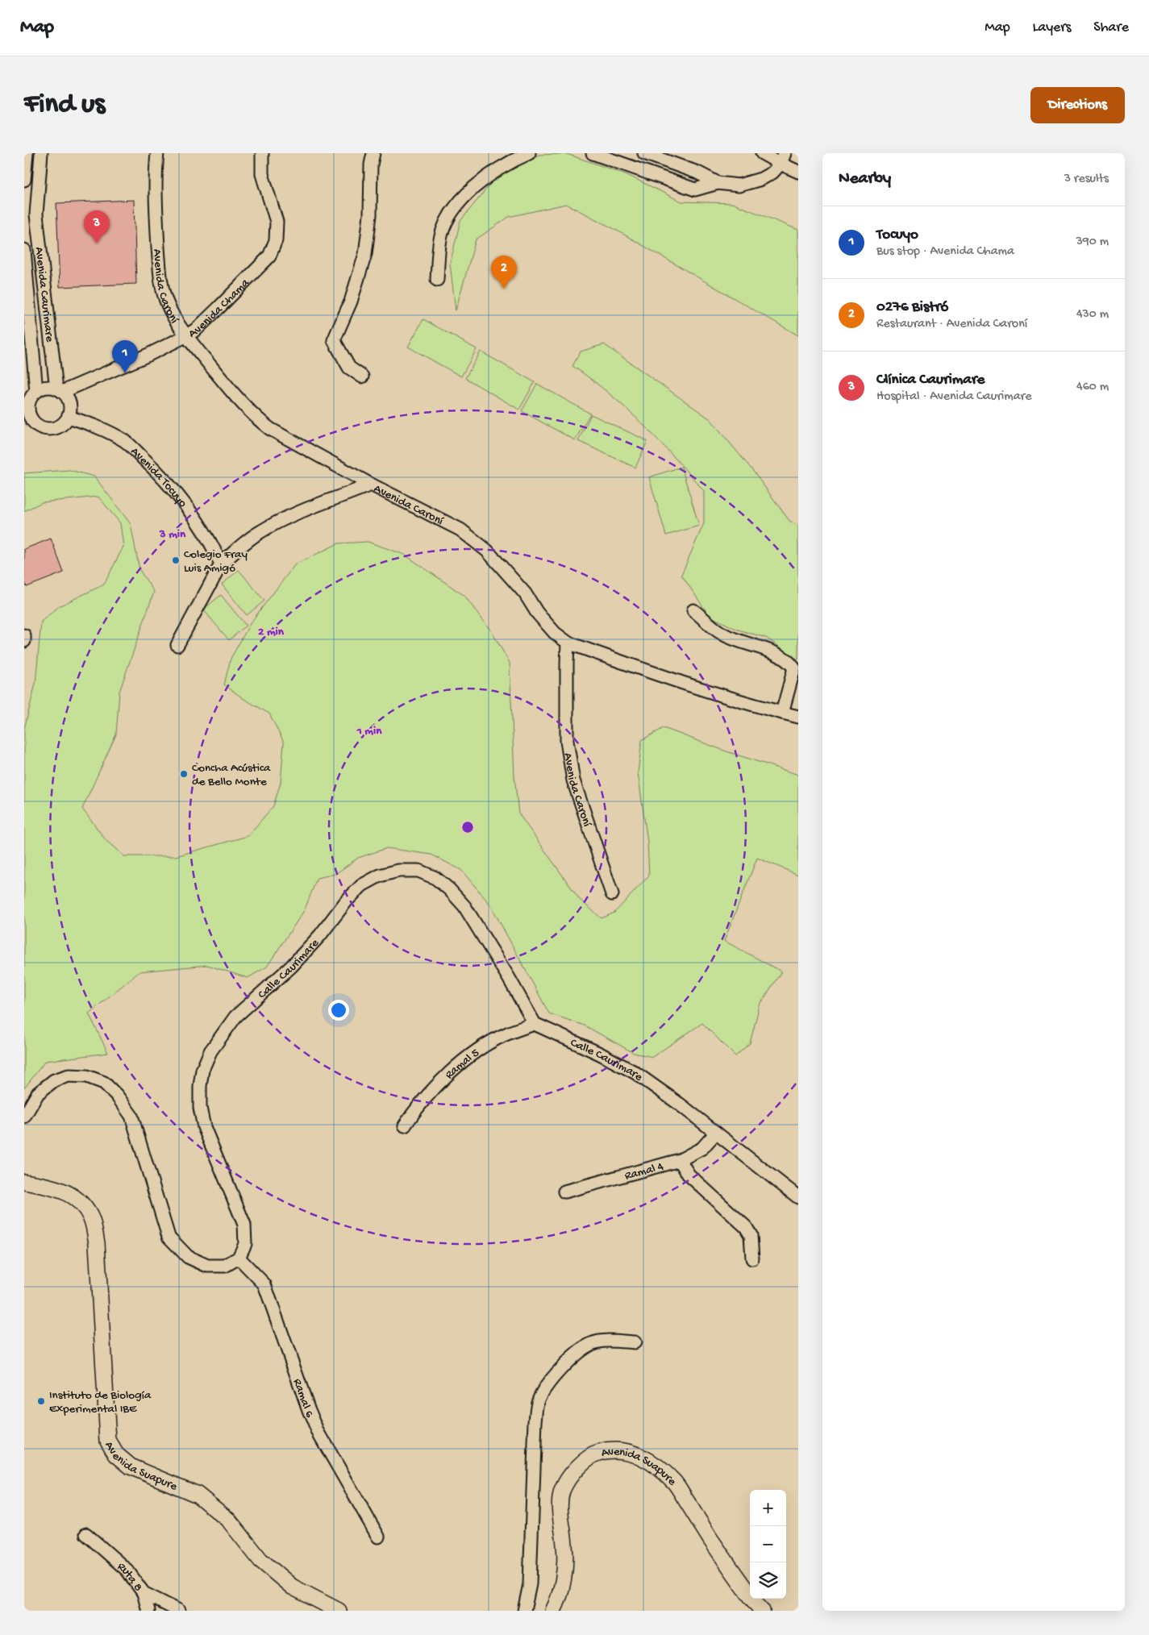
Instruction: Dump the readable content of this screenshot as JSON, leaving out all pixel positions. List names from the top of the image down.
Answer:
{
  "streets": {
    "street": [
      "Avenida Caroní",
      "Avenida Caurimare",
      "Avenida Chama",
      "Avenida Tocuyo",
      "Calle Caurimare",
      "Ramal 5",
      "Ramal 4",
      "Ramal 6",
      "Avenida Suapure",
      "Ruta 8"
    ]
  },
  "crossings": [
    ["Avenida Caroní", "Avenida Chama"],
    ["Avenida Caurimare", "Avenida Chama"],
    ["Avenida Caurimare", "Avenida Tocuyo"],
    ["Avenida Chama", "Avenida Tocuyo"],
    ["Calle Caurimare", "Ramal 5"],
    ["Calle Caurimare", "Ramal 4"],
    ["Calle Caurimare", "Ramal 6"]
  ],
  "places": ["Colegio Fray Luis Amigó", "Concha Acústica de Bello Monte", "Instituto de Biología Experimental IBE"],
  "page": {
    "header": "Map",
    "nav": ["Map", "Layers", "Share"],
    "buttons": "Directions",
    "title": "Find us",
    "heading": ["Nearby", "3 results"],
    "list": [
      {
        "mark": "1",
        "name": "Tocuyo",
        "note": "Bus stop · Avenida Chama",
        "value": "390 m"
      },
      {
        "mark": "2",
        "name": "0276 Bistró",
        "note": "Restaurant · Avenida Caroní",
        "value": "430 m"
      },
      {
        "mark": "3",
        "name": "Clínica Caurimare",
        "note": "Hospital · Avenida Caurimare",
        "value": "460 m"
      }
    ],
    "pins": ["3", "2", "1"],
    "map_buttons": ["+", "−"]
  },
  "rings": ["3 min", "2 min", "1 min"]
}
